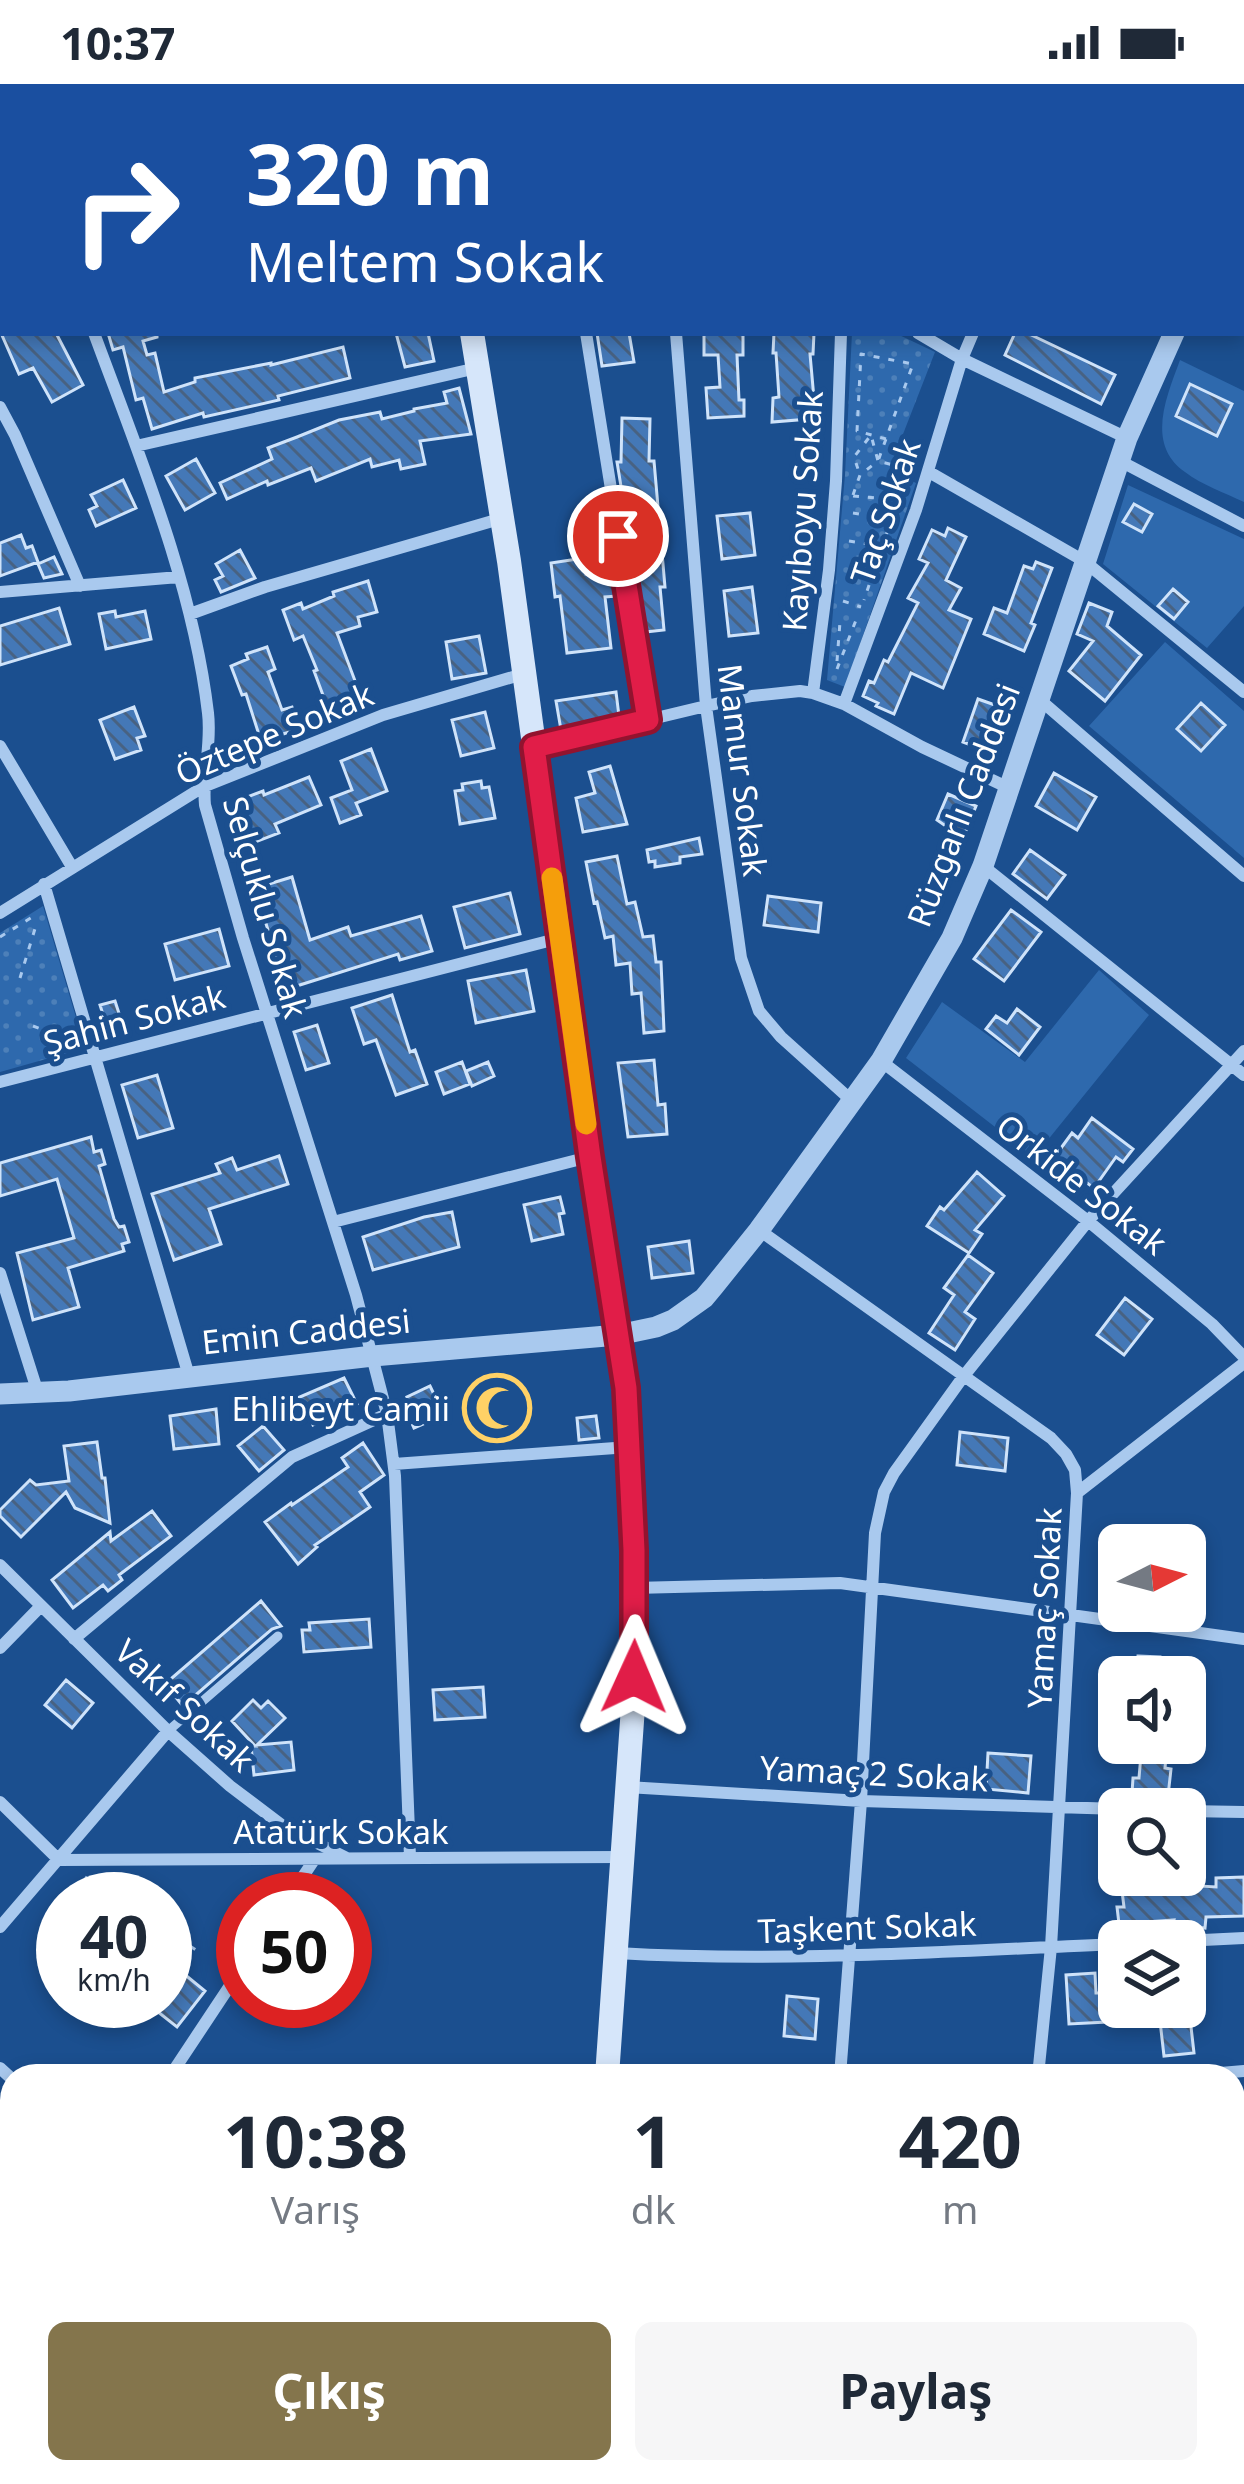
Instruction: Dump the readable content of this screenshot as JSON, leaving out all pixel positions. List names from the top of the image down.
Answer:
{
  "streets": {
    "street": [
      "Kayıboyu Sokak",
      "Taç Sokak",
      "Öztepe Sokak",
      "Mamur Sokak",
      "Rüzgarlı Caddesi",
      "Selçuklu Sokak",
      "Şahin Sokak",
      "Orkide Sokak",
      "Emin Caddesi",
      "Yamaç Sokak",
      "Vakıf Sokak",
      "Yamaç 2 Sokak",
      "Atatürk Sokak",
      "Taşkent Sokak"
    ]
  },
  "crossings": [
    ["Öztepe Sokak", "Selçuklu Sokak"],
    ["Mamur Sokak", "Rüzgarlı Caddesi"],
    ["Rüzgarlı Caddesi", "Orkide Sokak"],
    ["Rüzgarlı Caddesi", "Emin Caddesi"],
    ["Rüzgarlı Caddesi", "Yamaç Sokak"],
    ["Selçuklu Sokak", "Şahin Sokak"],
    ["Selçuklu Sokak", "Emin Caddesi"],
    ["Selçuklu Sokak", "Atatürk Sokak"],
    ["Yamaç Sokak", "Yamaç 2 Sokak"],
    ["Yamaç Sokak", "Taşkent Sokak"],
    ["Vakıf Sokak", "Atatürk Sokak"]
  ],
  "places": {
    "mosque": ["Ehlibeyt Camii"]
  },
  "north": "right",
  "page": {
    "status": "10:37",
    "turn": ["320 m", "Meltem Sokak"],
    "speed": "40 km/h",
    "limit": "50",
    "eta": [
      "10:38",
      "Varış",
      "1",
      "dk",
      "420",
      "m"
    ],
    "buttons": ["Çıkış", "Paylaş"]
  }
}
